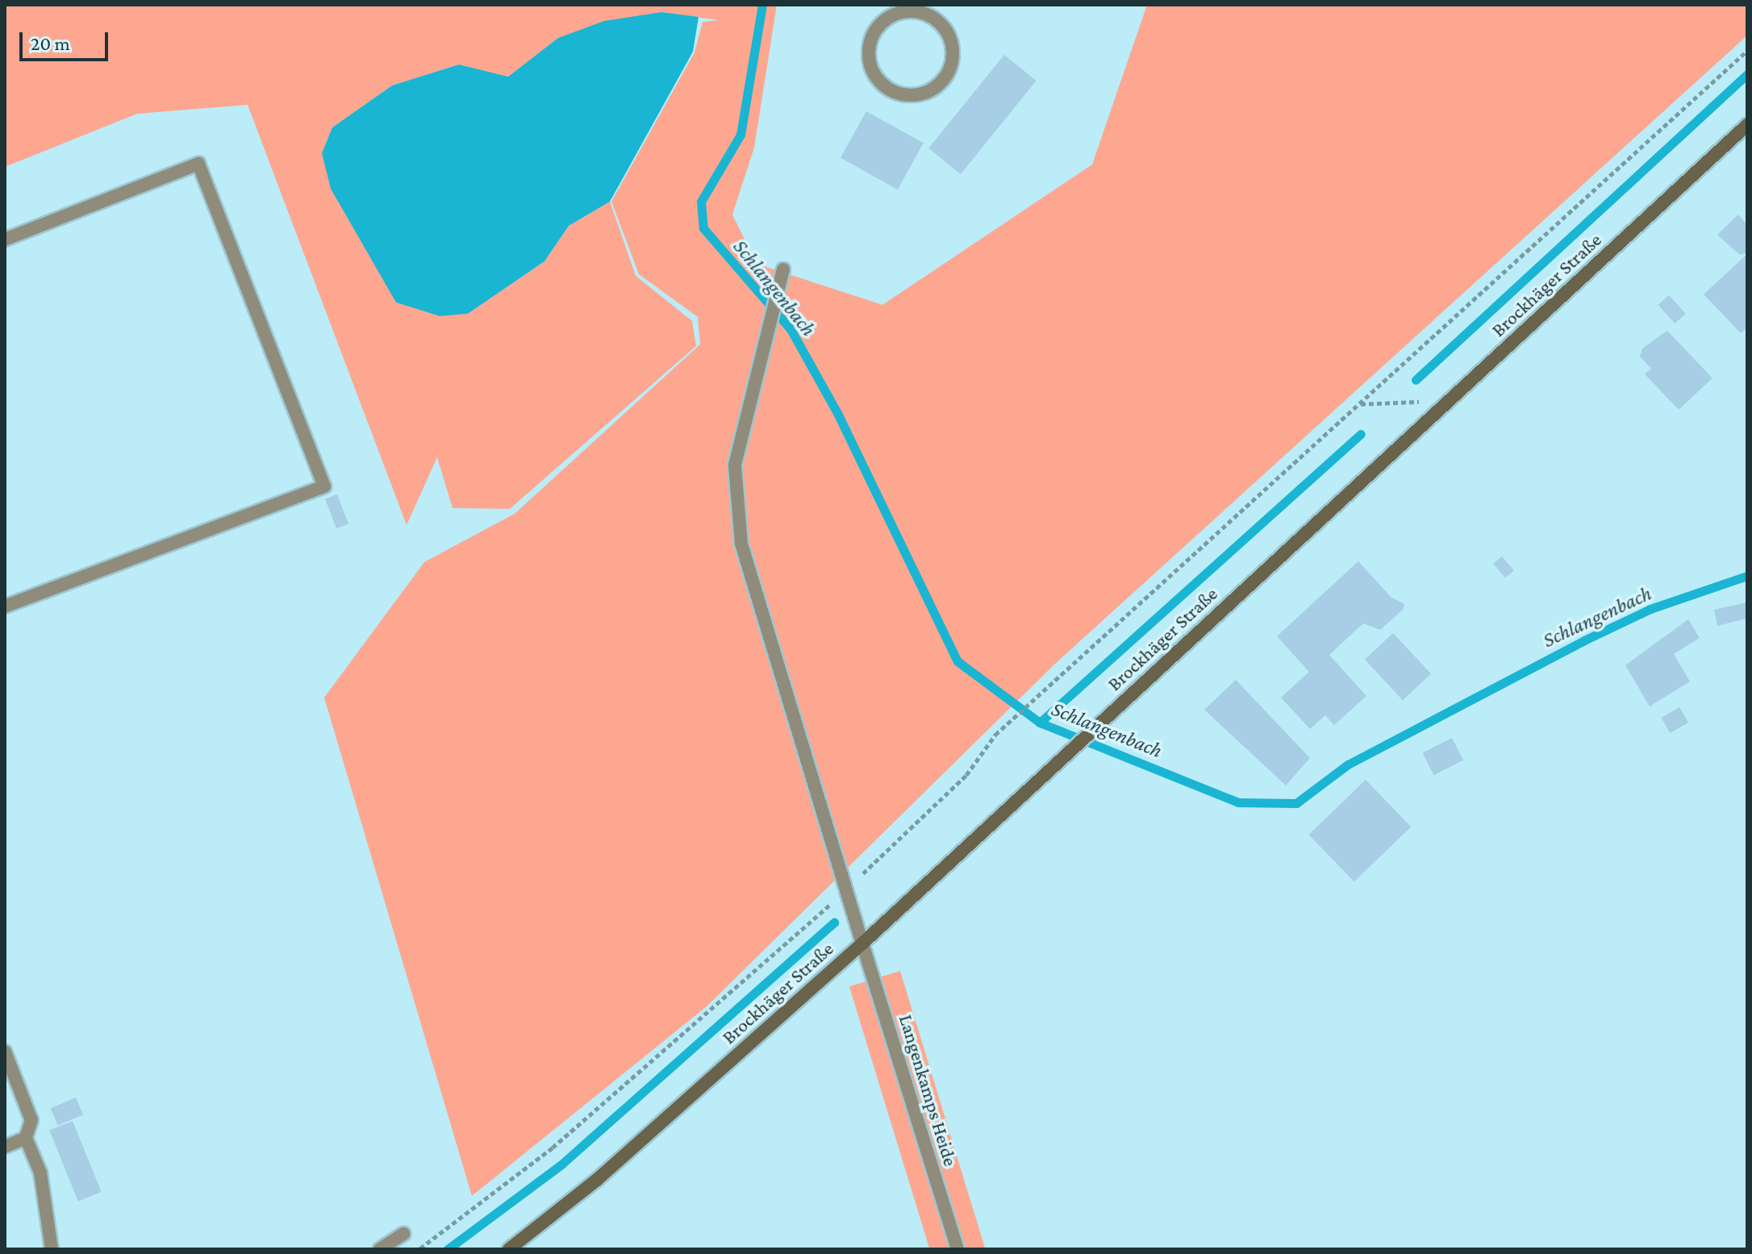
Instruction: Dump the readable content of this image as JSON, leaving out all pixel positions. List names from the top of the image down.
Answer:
{
  "streets": {
    "main road": ["Brockhäger Straße"],
    "street": ["Langenkamps Heide"]
  },
  "crossings": [
    ["Brockhäger Straße", "Langenkamps Heide"]
  ],
  "water": ["Schlangenbach"],
  "scale_bar": "20 m"
}
